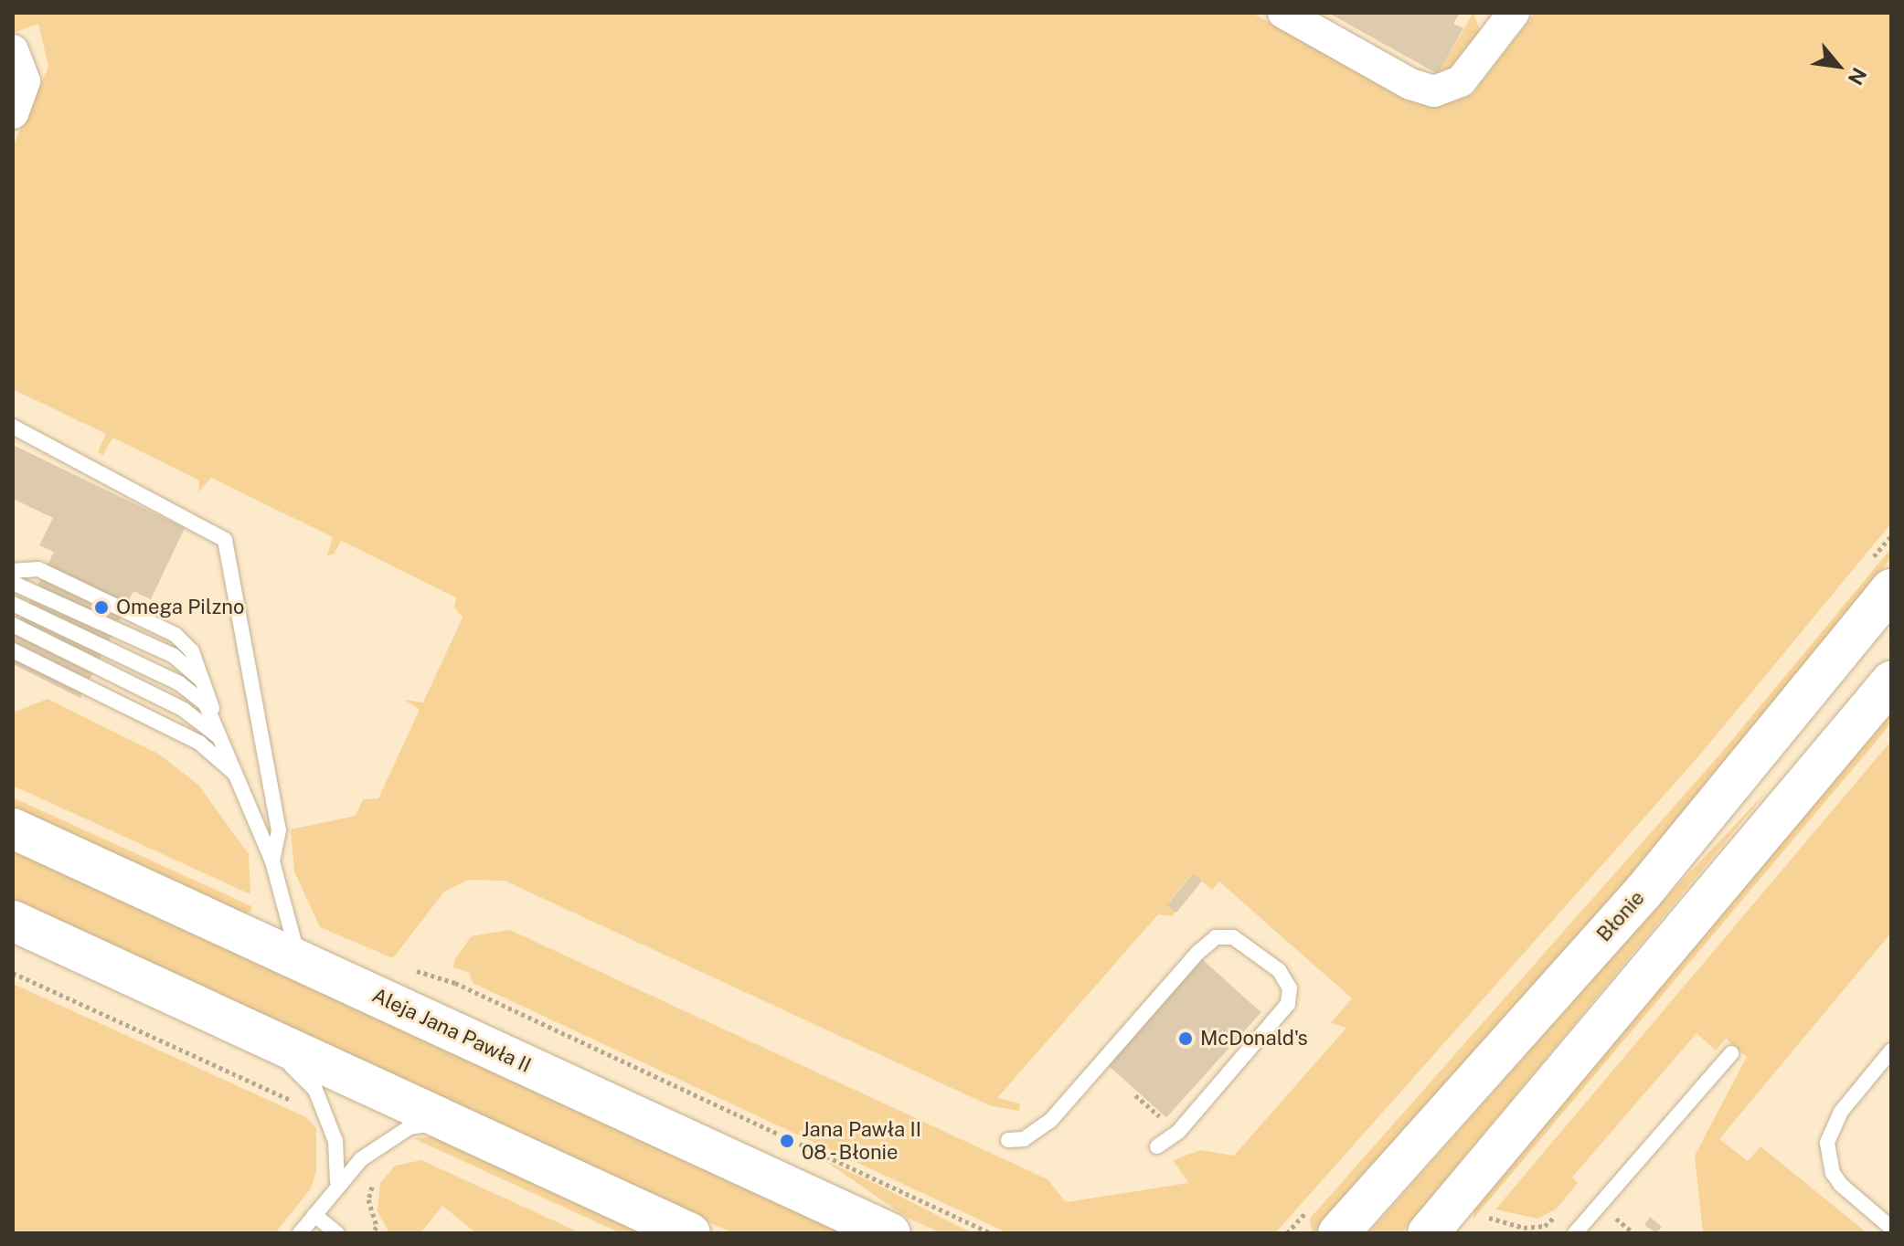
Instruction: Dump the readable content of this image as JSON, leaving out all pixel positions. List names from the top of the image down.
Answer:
{
  "streets": {
    "main road": ["Błonie", "Aleja Jana Pawła II"]
  },
  "places": ["Omega Pilzno", "McDonald's", "Jana Pawła II 08 - Błonie"],
  "north": "bottom right"
}
